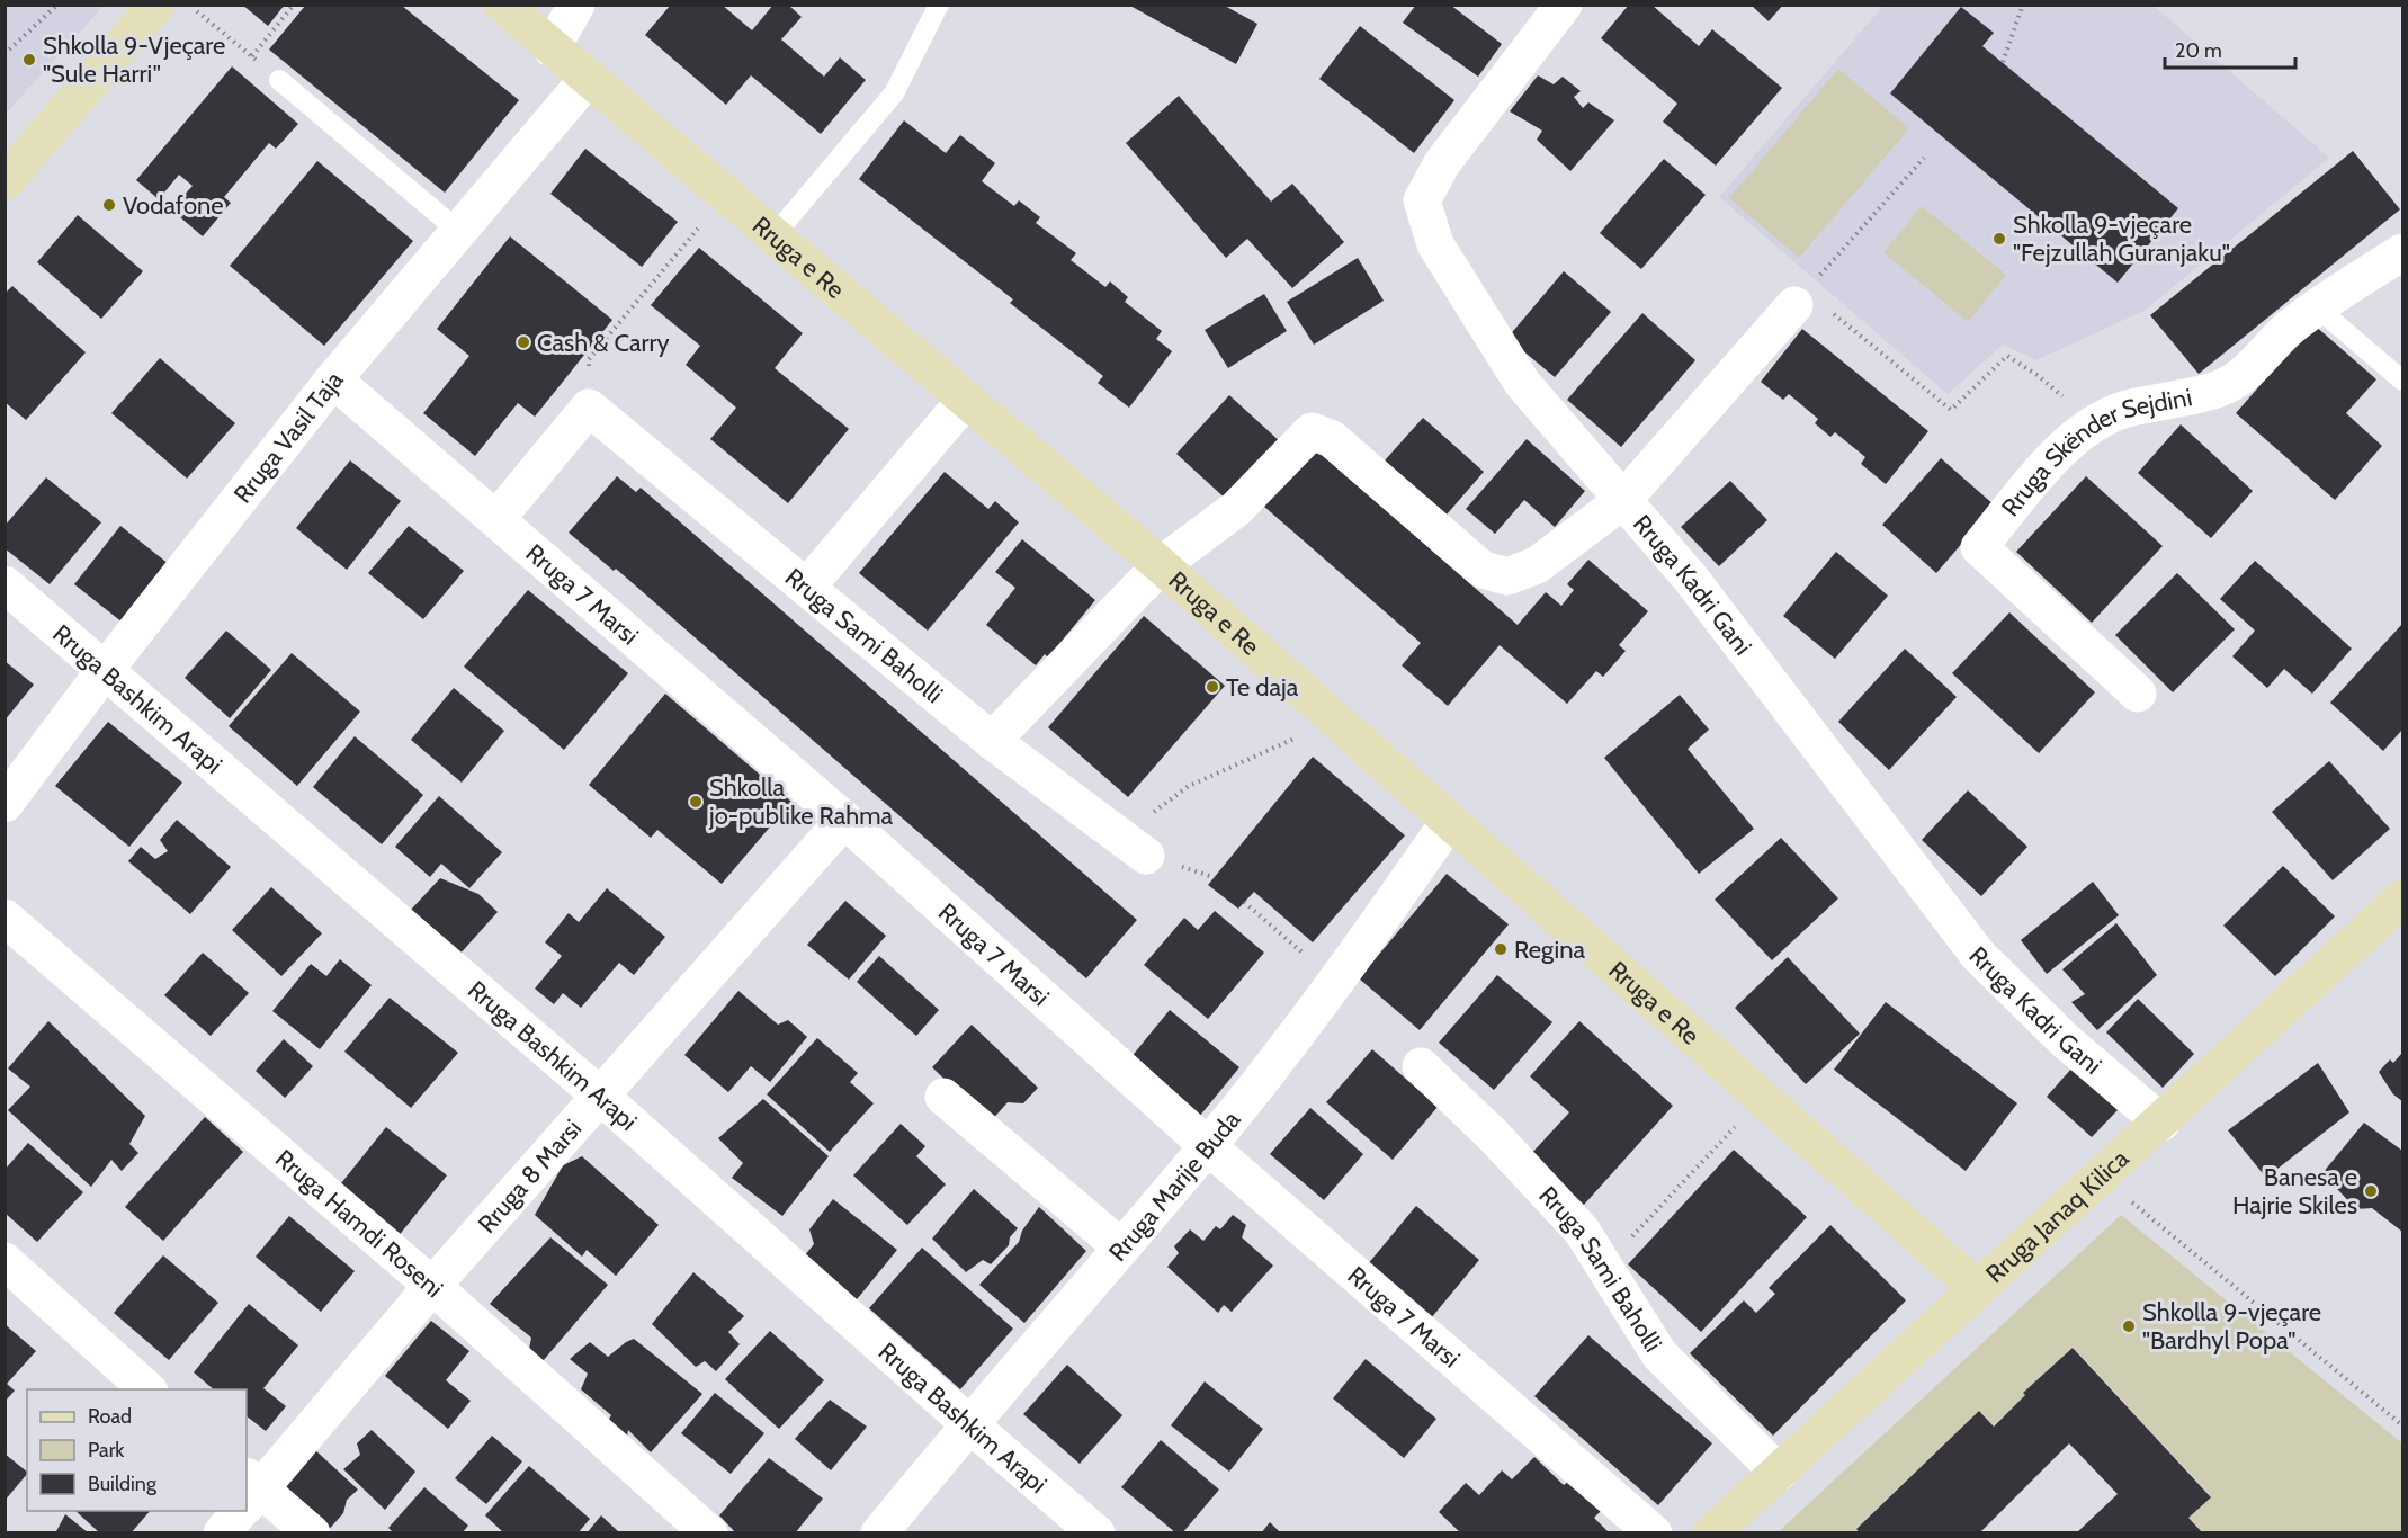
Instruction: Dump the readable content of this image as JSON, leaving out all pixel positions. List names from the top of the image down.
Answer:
{
  "streets": {
    "street": [
      "Rruga e Re",
      "Rruga Vasil Taja",
      "Rruga Skënder Sejdini",
      "Rruga Kadri Gani",
      "Rruga 7 Marsi",
      "Rruga Sami Baholli",
      "Rruga Bashkim Arapi",
      "Rruga 8 Marsi",
      "Rruga Marije Buda",
      "Rruga Janaq Kilica",
      "Rruga Hamdi Roseni"
    ]
  },
  "crossings": [
    ["Rruga e Re", "Rruga Vasil Taja"],
    ["Rruga e Re", "Rruga Marije Buda"],
    ["Rruga e Re", "Rruga Janaq Kilica"],
    ["Rruga Vasil Taja", "Rruga 7 Marsi"],
    ["Rruga Vasil Taja", "Rruga Bashkim Arapi"],
    ["Rruga Kadri Gani", "Rruga Janaq Kilica"],
    ["Rruga 7 Marsi", "Rruga 8 Marsi"],
    ["Rruga 7 Marsi", "Rruga Marije Buda"],
    ["Rruga Sami Baholli", "Rruga Janaq Kilica"],
    ["Rruga Bashkim Arapi", "Rruga 8 Marsi"],
    ["Rruga Bashkim Arapi", "Rruga Marije Buda"],
    ["Rruga 8 Marsi", "Rruga Hamdi Roseni"]
  ],
  "places": [
    "Shkolla 9-Vjeçare \"Sule Harri\"",
    "Vodafone",
    "Shkolla 9-vjeçare \"Fejzullah Guranjaku\"",
    "Cash & Carry",
    "Te daja",
    "Shkolla jo-publike Rahma",
    "Regina",
    "Banesa e Hajrie Skiles",
    "Shkolla 9-vjeçare \"Bardhyl Popa\""
  ],
  "legend": ["Road", "Park", "Building"],
  "scale_bar": "20 m"
}
